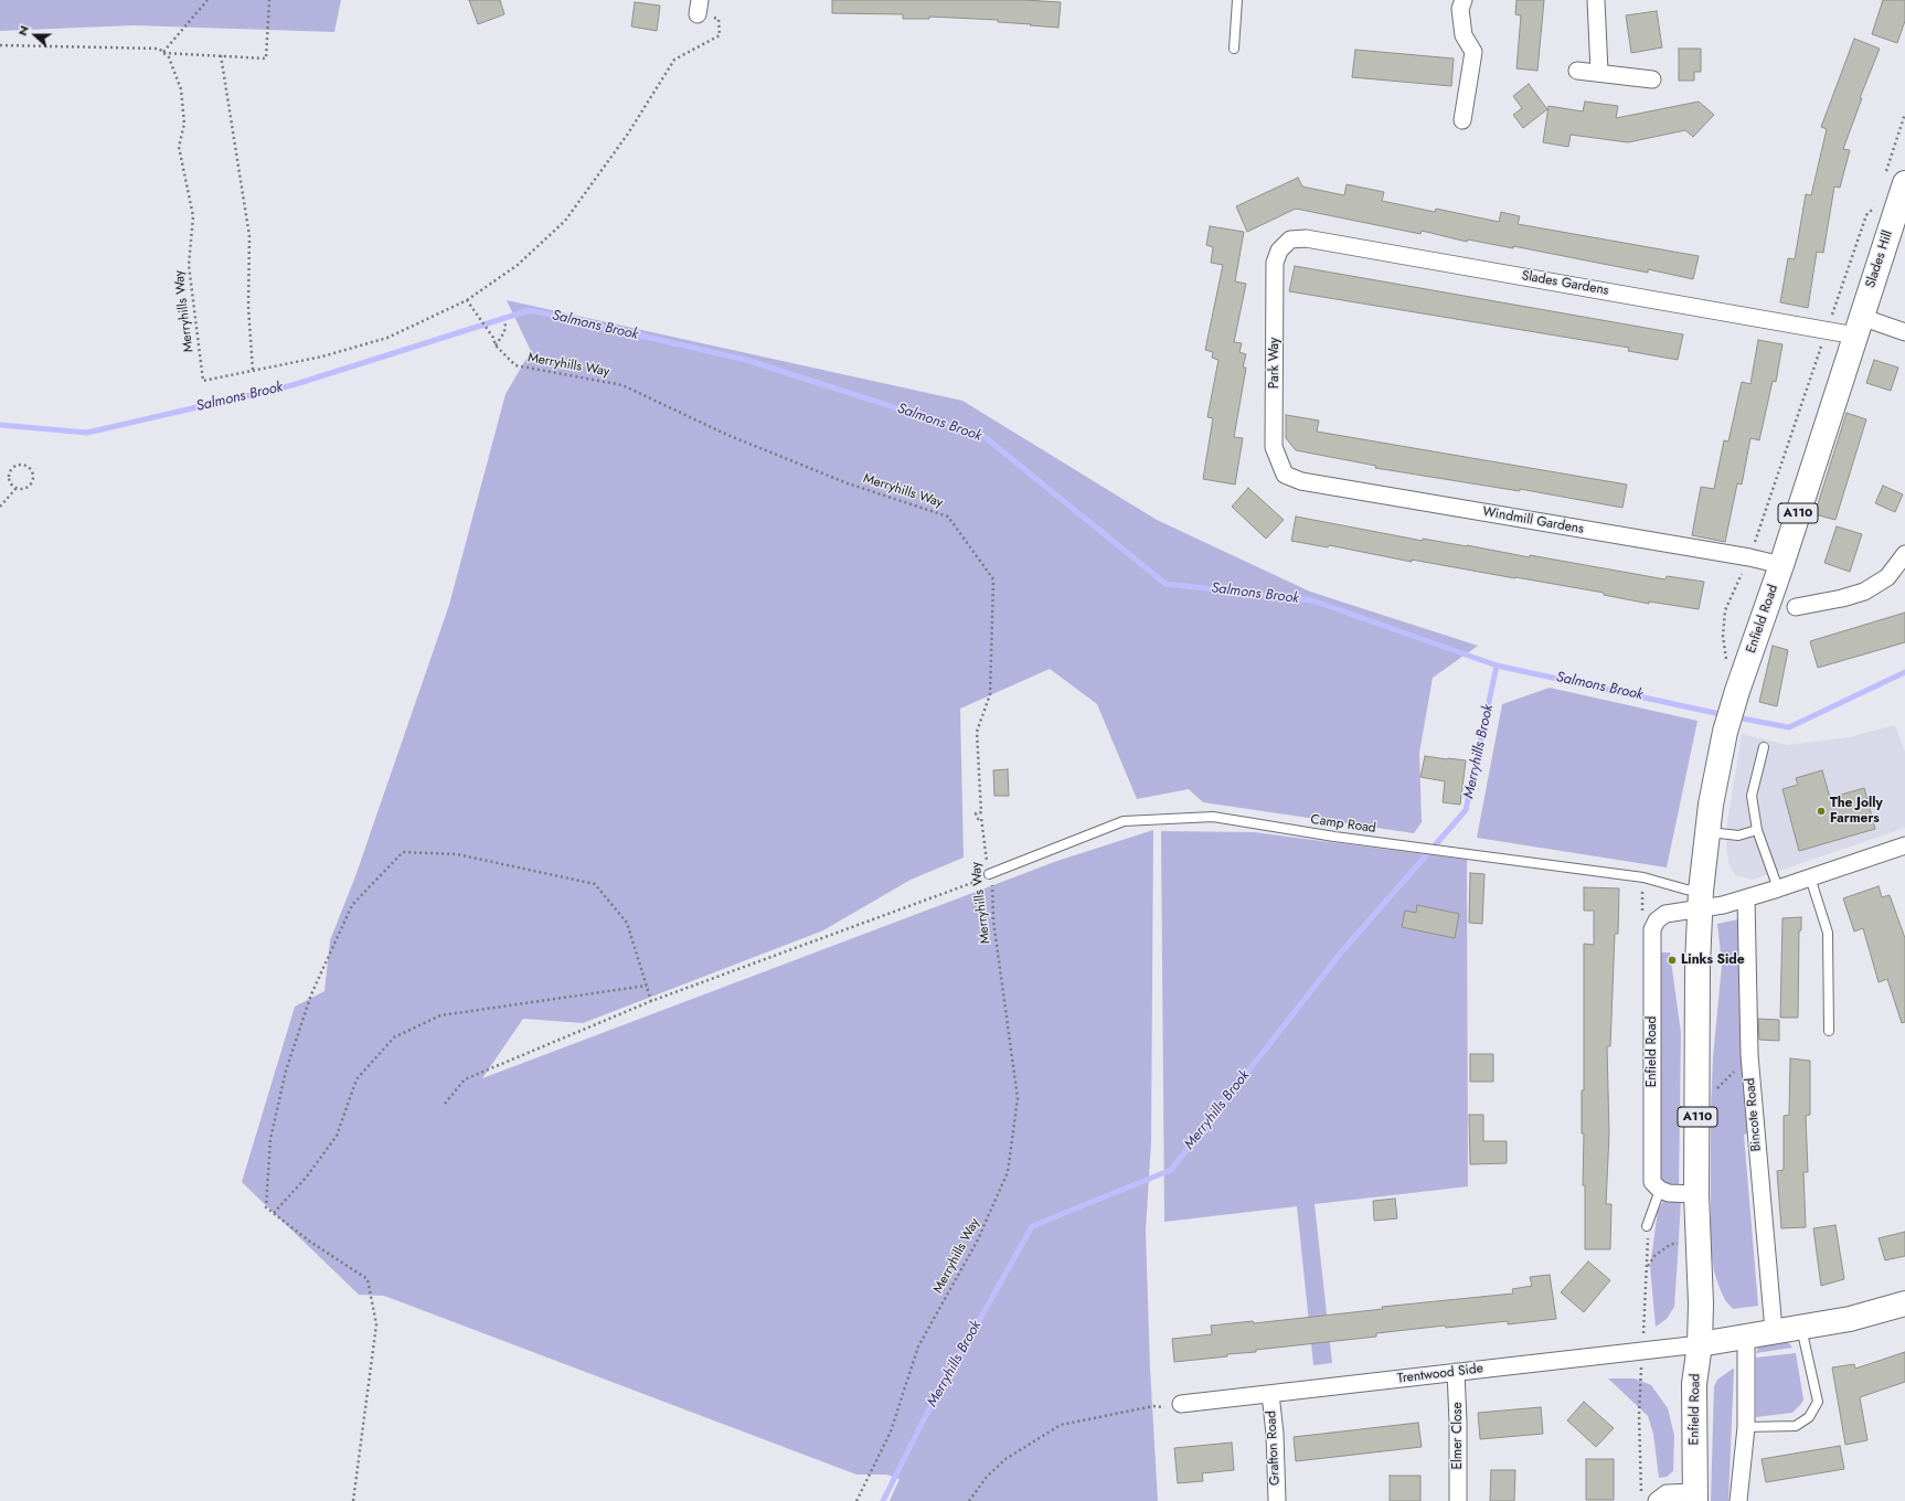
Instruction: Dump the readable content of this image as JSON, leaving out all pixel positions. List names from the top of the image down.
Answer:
{
  "streets": {
    "main road": ["Slades Hill", "A110", "Enfield Road"],
    "street": [
      "Slades Gardens",
      "Park Way",
      "Windmill Gardens",
      "Bincote Road",
      "Trentwood Side",
      "Elmer Close",
      "Grafton Road"
    ],
    "lane": ["Camp Road"],
    "path": ["Merryhills Way"]
  },
  "crossings": [
    ["Slades Hill", "Slades Gardens"],
    ["Slades Hill", "Enfield Road"],
    ["Slades Gardens", "Park Way"],
    ["Slades Gardens", "Enfield Road"],
    ["Merryhills Way", "Camp Road"],
    ["Park Way", "Windmill Gardens"],
    ["Windmill Gardens", "Enfield Road"],
    ["Enfield Road", "Camp Road"],
    ["Enfield Road", "Trentwood Side"],
    ["Trentwood Side", "Elmer Close"],
    ["Trentwood Side", "Grafton Road"]
  ],
  "water": ["Salmons Brook", "Merryhills Brook"],
  "places": ["The Jolly Farmers", "Links Side"],
  "north": "left"
}
